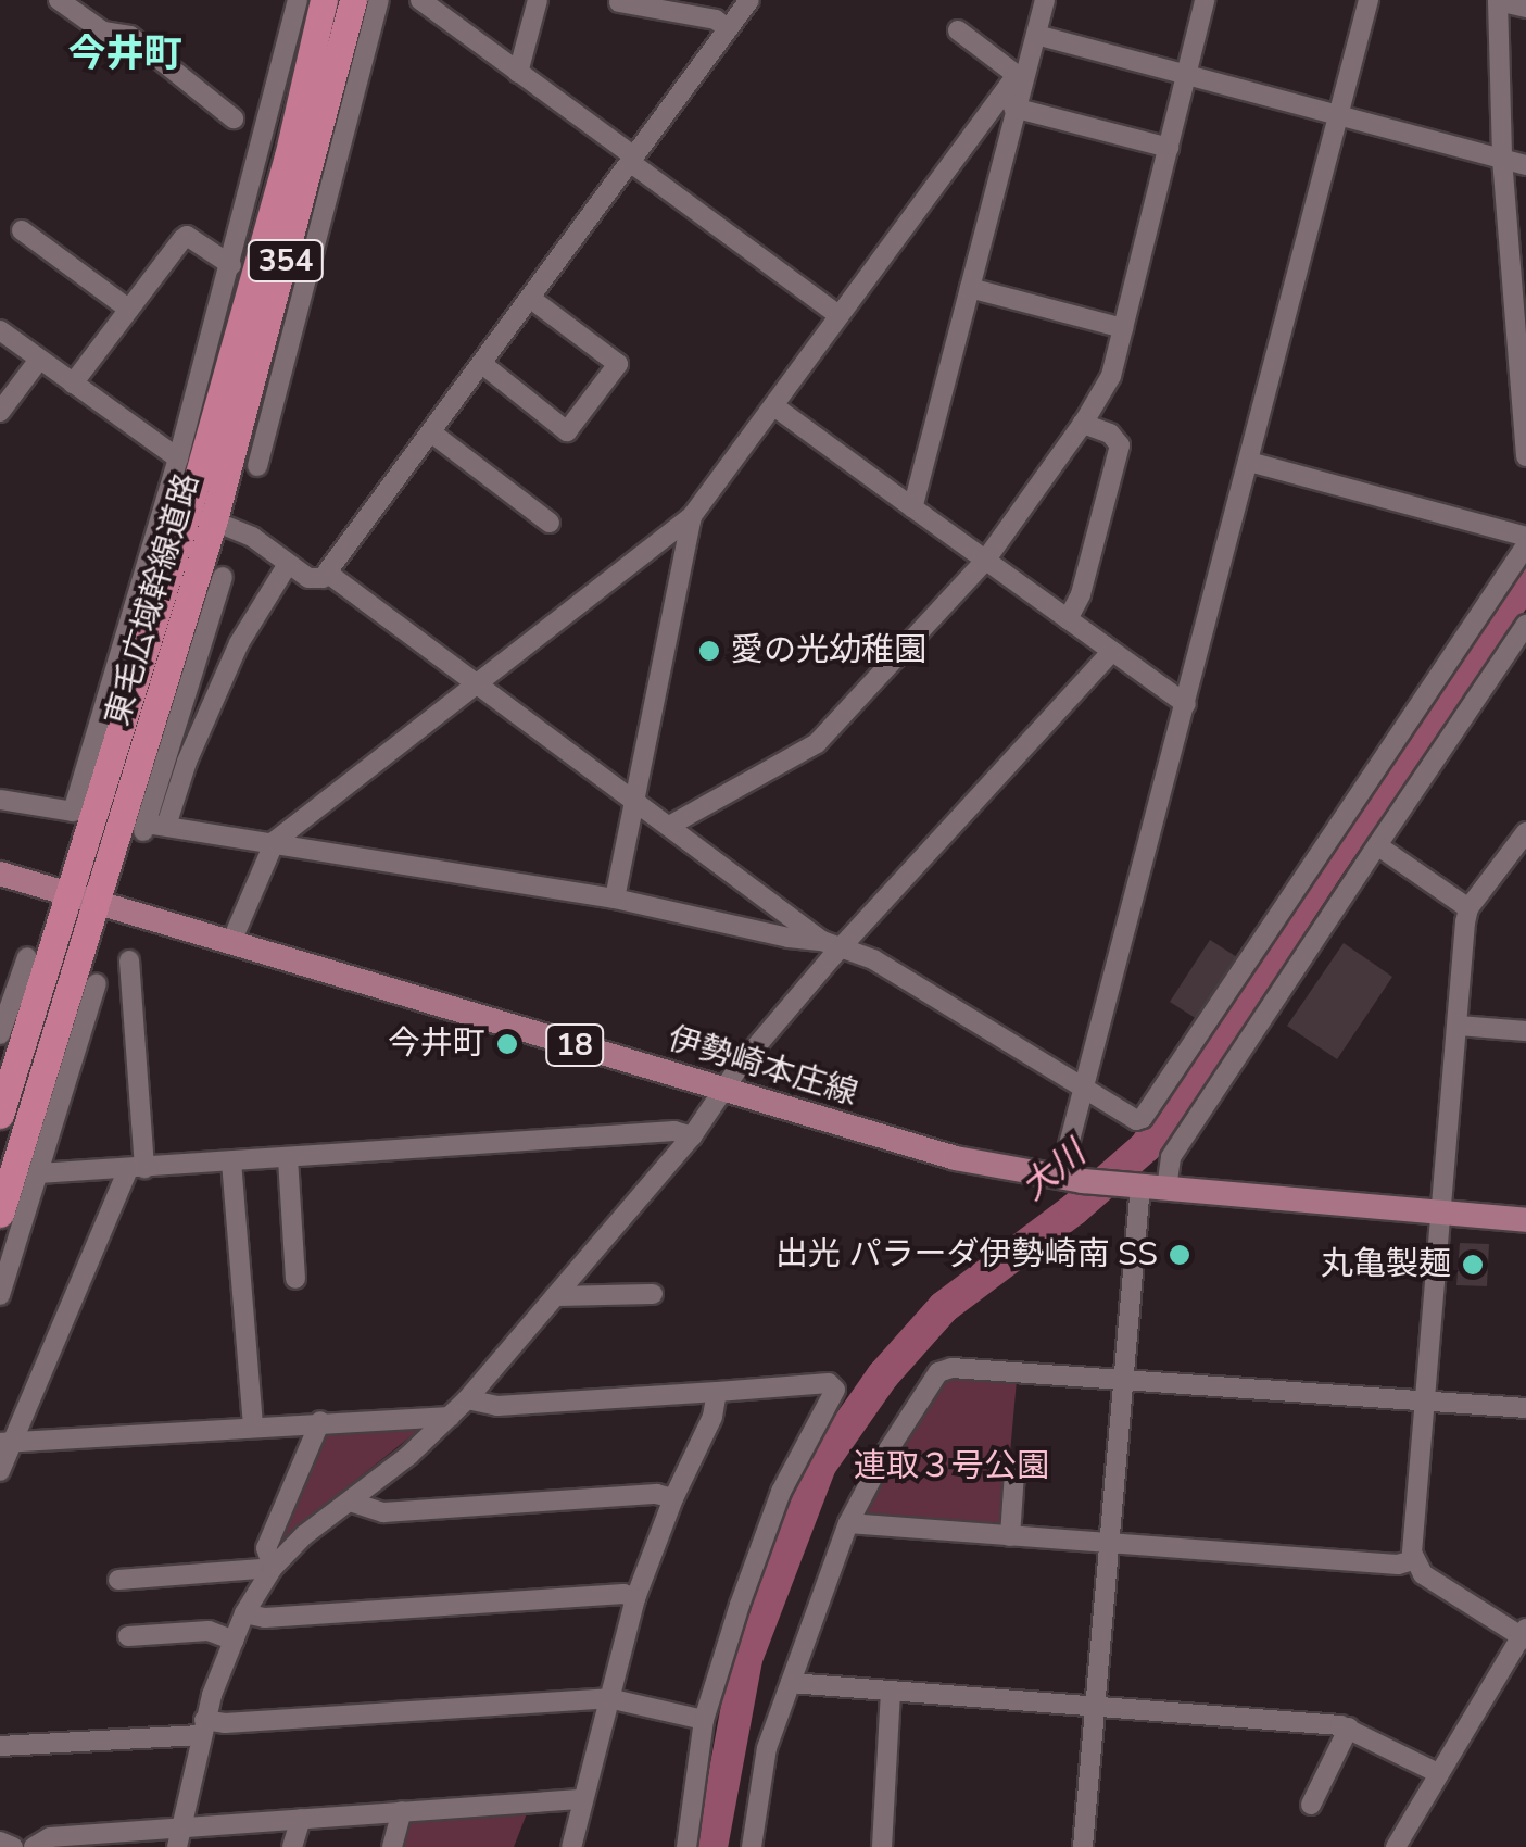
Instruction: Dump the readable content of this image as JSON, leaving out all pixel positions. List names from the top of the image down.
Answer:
{
  "streets": {
    "highway": ["354", "東毛広域幹線道路"],
    "main road": ["18", "伊勢崎本庄線"]
  },
  "crossings": [
    ["東毛広域幹線道路", "伊勢崎本庄線"]
  ],
  "districts": ["今井町"],
  "water": ["大川"],
  "parks": ["連取３号公園"],
  "places": [
    "愛の光幼稚園",
    "今井町",
    "出光 パラーダ伊勢崎南 SS",
    "丸亀製麺"
  ]
}
